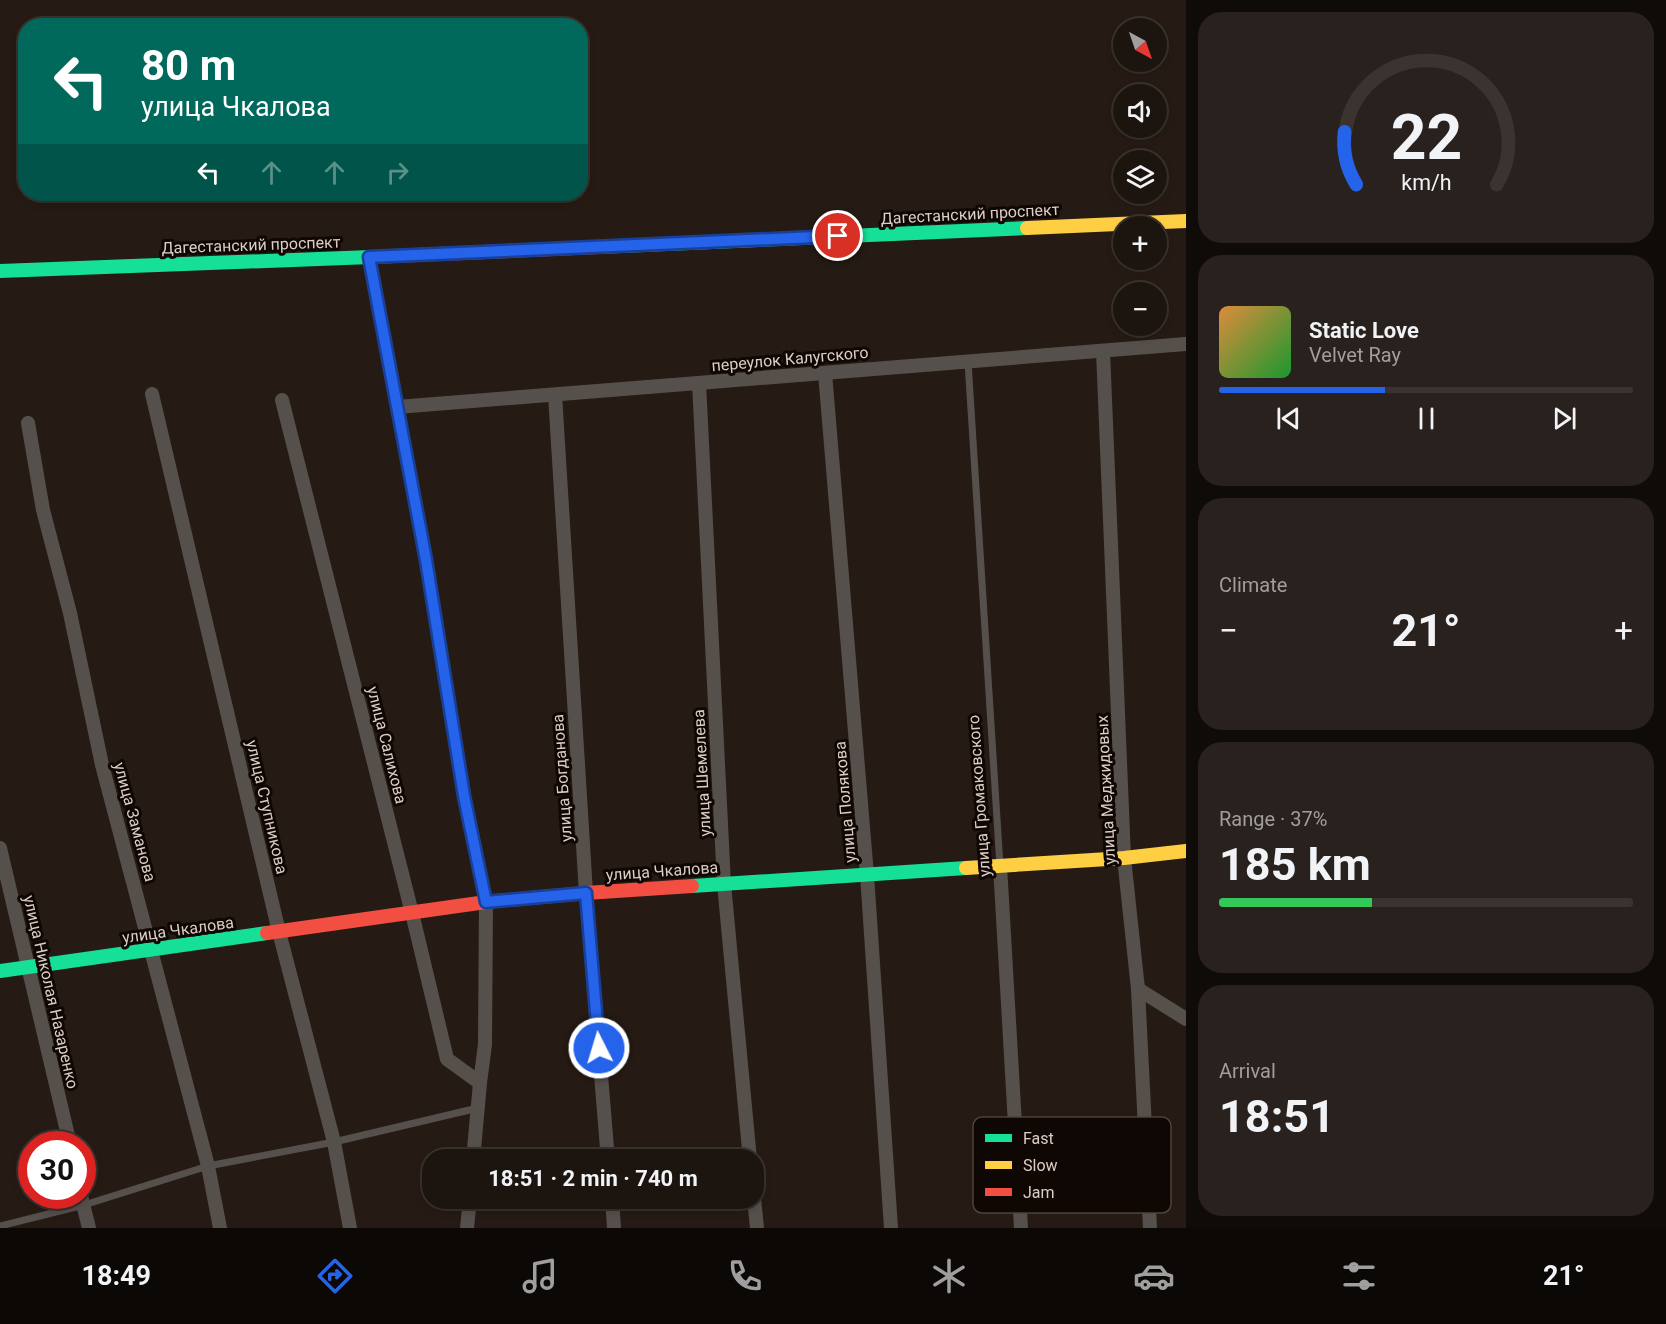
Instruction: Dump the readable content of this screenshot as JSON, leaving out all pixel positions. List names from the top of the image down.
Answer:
{
  "streets": {
    "main road": ["Дагестанский проспект", "улица Чкалова"],
    "street": [
      "переулок Калугского",
      "улица Салихова",
      "улица Шемелева",
      "улица Богданова",
      "улица Меджидовых",
      "улица Громаковского",
      "улица Полякова",
      "улица Ступникова",
      "улица Заманова",
      "улица Николая Назаренко"
    ]
  },
  "crossings": [
    ["переулок Калугского", "улица Шемелева"],
    ["переулок Калугского", "улица Богданова"],
    ["переулок Калугского", "улица Меджидовых"],
    ["переулок Калугского", "улица Громаковского"],
    ["переулок Калугского", "улица Полякова"],
    ["улица Салихова", "улица Чкалова"],
    ["улица Шемелева", "улица Чкалова"],
    ["улица Богданова", "улица Чкалова"],
    ["улица Меджидовых", "улица Чкалова"],
    ["улица Громаковского", "улица Чкалова"],
    ["улица Полякова", "улица Чкалова"],
    ["улица Ступникова", "улица Чкалова"],
    ["улица Заманова", "улица Чкалова"],
    ["улица Чкалова", "улица Николая Назаренко"]
  ],
  "legend": ["Fast", "Slow", "Jam"],
  "north": "bottom right",
  "page": {
    "map_buttons": ["+", "−"],
    "turn": ["80 m", "улица Чкалова"],
    "song": ["Static Love", "Velvet Ray"],
    "tile": [
      "Climate",
      ["Range · 37%", "185 km"],
      ["Arrival", "18:51"]
    ],
    "heat": ["−", "21°", "+"],
    "limit": "30",
    "trip": "18:51 · 2 min · 740 m",
    "tabs": ["18:49", "21°"],
    "gauge": ["22", "km/h"]
  }
}
